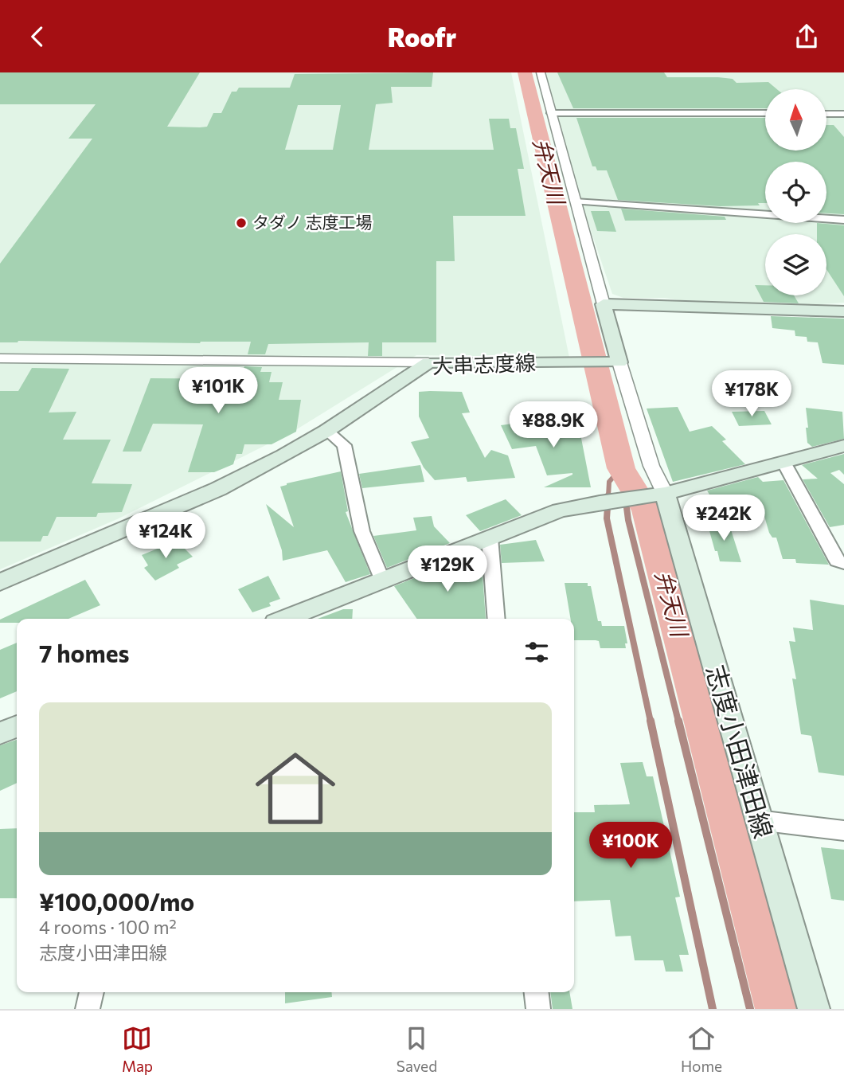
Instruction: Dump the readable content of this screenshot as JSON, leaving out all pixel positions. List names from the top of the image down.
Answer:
{
  "streets": {
    "main road": ["大串志度線", "志度小田津田線"]
  },
  "water": ["弁天川"],
  "places": ["タダノ 志度工場"],
  "north": "top",
  "page": {
    "header": "Roofr",
    "price": [
      "¥101K",
      "¥178K",
      "¥88.9K",
      "¥242K",
      "¥124K",
      "¥129K",
      "¥100K"
    ],
    "heading": "7 homes",
    "list": [
      {
        "name": "¥100,000/mo",
        "note": "4 rooms · 100 m² · 志度小田津田線"
      }
    ],
    "tabs": ["Map", "Saved", "Home"]
  }
}
